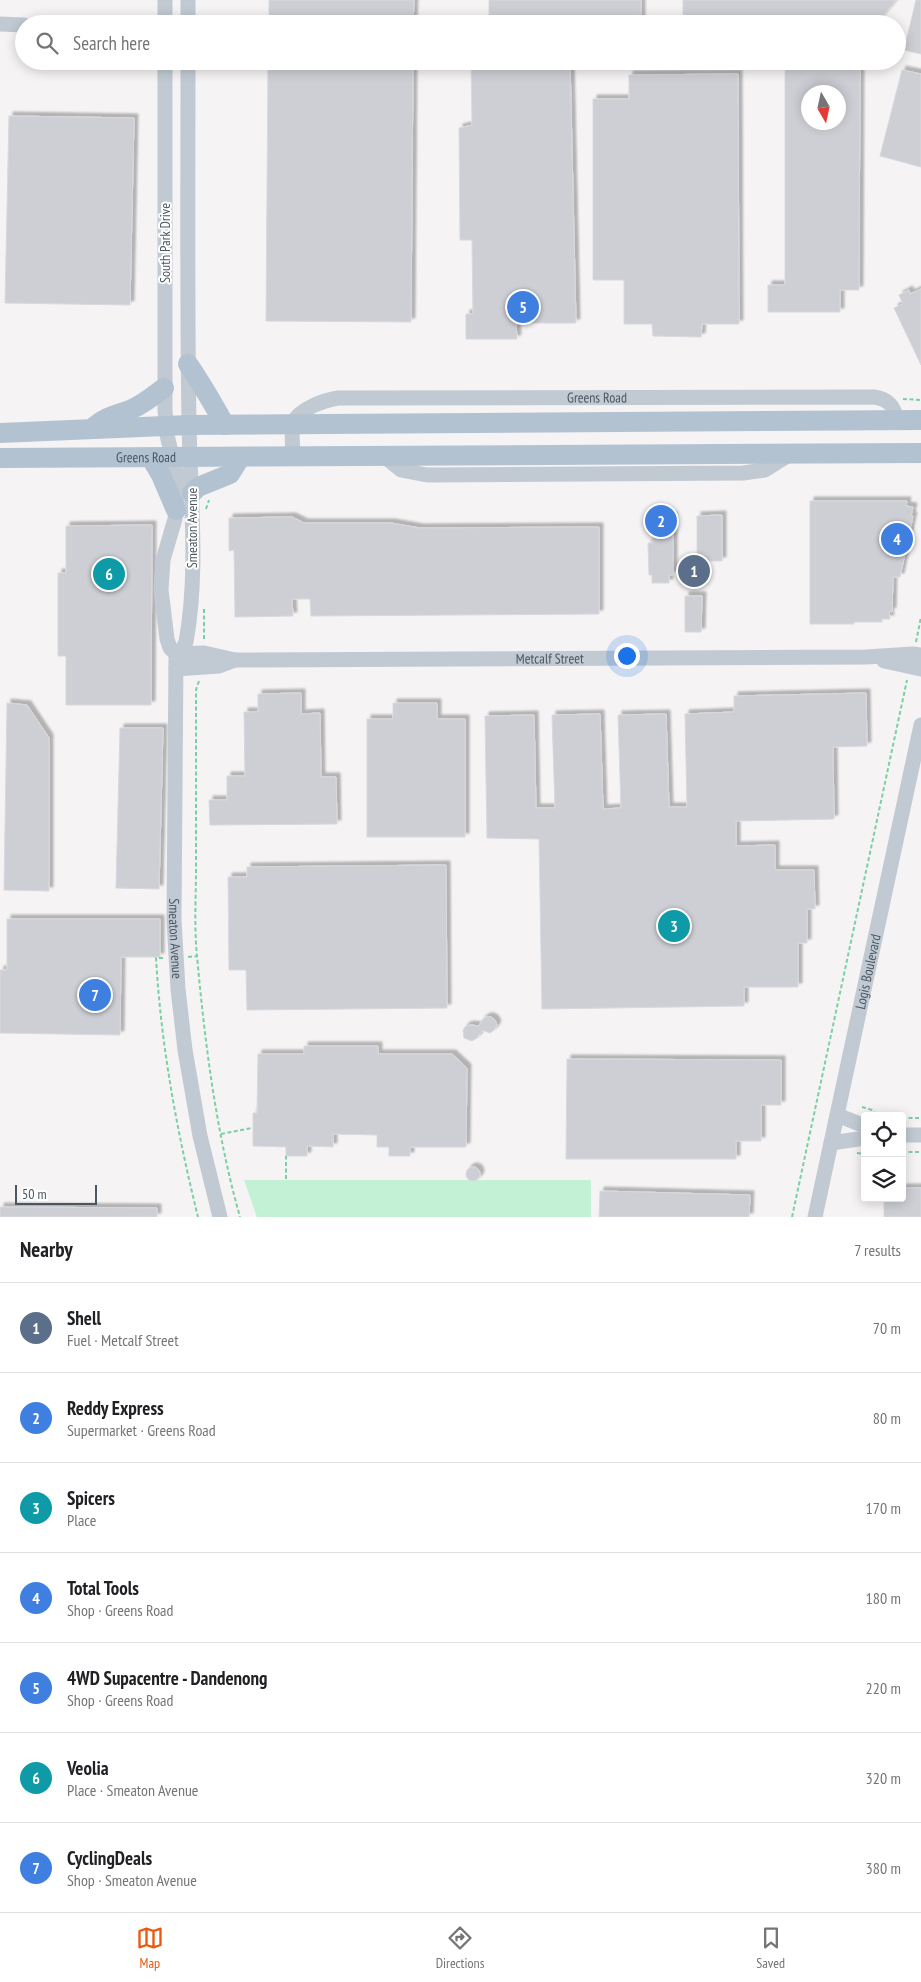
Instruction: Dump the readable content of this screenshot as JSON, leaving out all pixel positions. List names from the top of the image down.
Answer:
{
  "streets": {
    "main road": ["Greens Road"],
    "street": [
      "South Park Drive",
      "Smeaton Avenue",
      "Metcalf Street",
      "Logis Boulevard"
    ]
  },
  "crossings": [
    ["South Park Drive", "Greens Road"],
    ["South Park Drive", "Smeaton Avenue"],
    ["Greens Road", "Smeaton Avenue"],
    ["Smeaton Avenue", "Metcalf Street"]
  ],
  "scale_bar": "50 m",
  "north": "bottom",
  "page": {
    "search": "Search here",
    "pins": [
      "5",
      "2",
      "4",
      "1",
      "6",
      "3",
      "7"
    ],
    "scale": "50 m",
    "heading": ["Nearby", "7 results"],
    "list": [
      {
        "mark": "1",
        "name": "Shell",
        "note": "Fuel · Metcalf Street",
        "value": "70 m"
      },
      {
        "mark": "2",
        "name": "Reddy Express",
        "note": "Supermarket · Greens Road",
        "value": "80 m"
      },
      {
        "mark": "3",
        "name": "Spicers",
        "note": "Place",
        "value": "170 m"
      },
      {
        "mark": "4",
        "name": "Total Tools",
        "note": "Shop · Greens Road",
        "value": "180 m"
      },
      {
        "mark": "5",
        "name": "4WD Supacentre - Dandenong",
        "note": "Shop · Greens Road",
        "value": "220 m"
      },
      {
        "mark": "6",
        "name": "Veolia",
        "note": "Place · Smeaton Avenue",
        "value": "320 m"
      },
      {
        "mark": "7",
        "name": "CyclingDeals",
        "note": "Shop · Smeaton Avenue",
        "value": "380 m"
      }
    ],
    "nav": ["Map", "Directions", "Saved"]
  }
}
